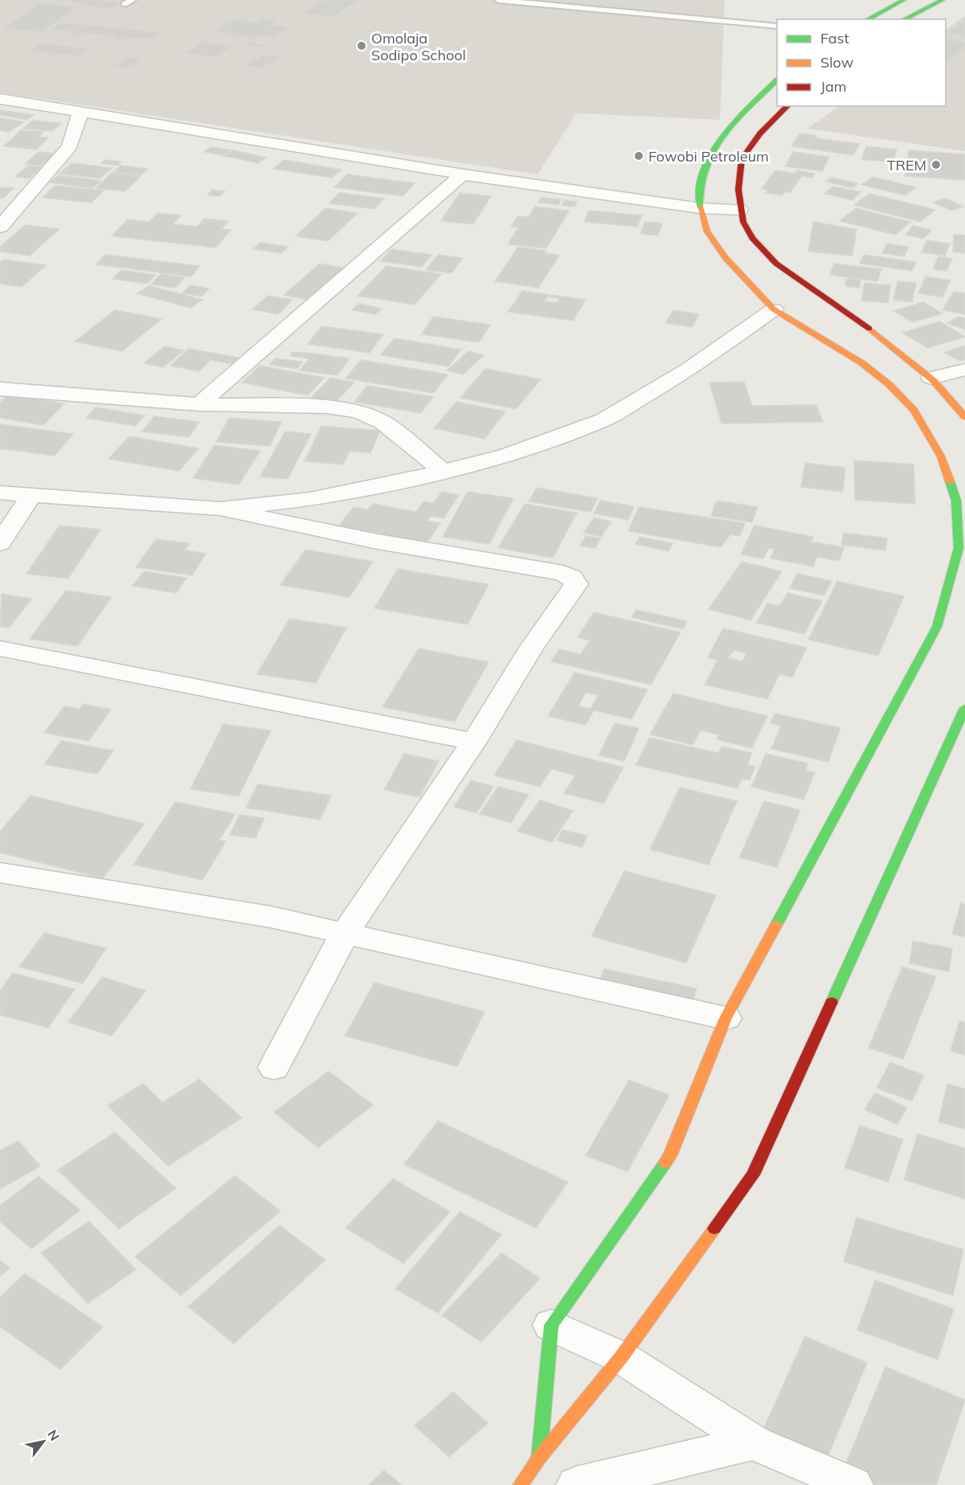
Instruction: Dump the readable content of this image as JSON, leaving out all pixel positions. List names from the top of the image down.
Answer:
{
  "places": ["Omolaja Sodipo School", "Fowobi Petroleum", "TREM"],
  "legend": ["Fast", "Slow", "Jam"],
  "north": "top right"
}
